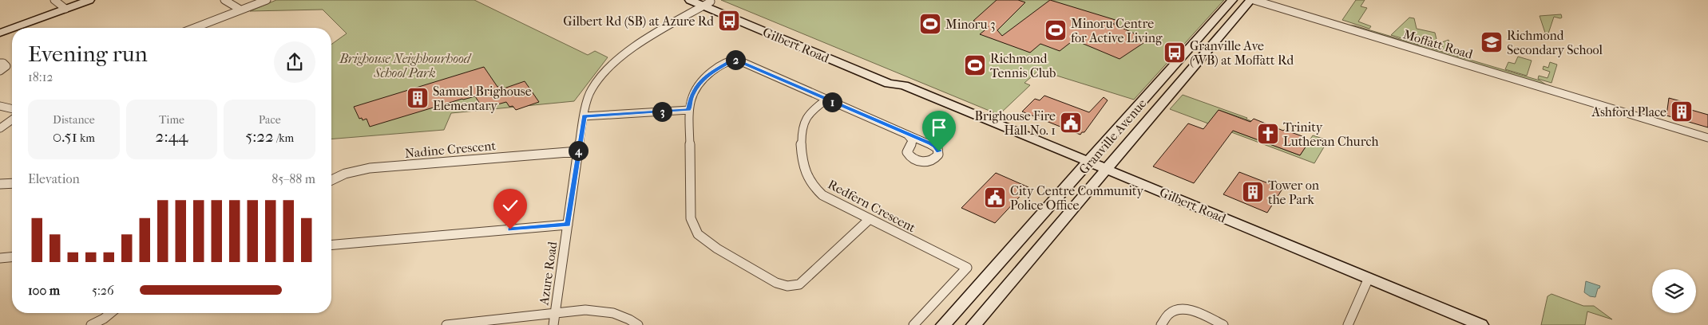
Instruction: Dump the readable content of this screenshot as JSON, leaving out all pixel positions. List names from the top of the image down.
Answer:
{
  "streets": {
    "main road": ["Gilbert Road", "Granville Avenue"],
    "street": [
      "Moffatt Road",
      "Nadine Crescent",
      "Redfern Crescent",
      "Azure Road"
    ]
  },
  "crossings": [
    ["Moffatt Road", "Granville Avenue"],
    ["Gilbert Road", "Granville Avenue"],
    ["Gilbert Road", "Azure Road"],
    ["Nadine Crescent", "Azure Road"]
  ],
  "parks": ["Brighouse Neighbourhood School Park"],
  "places": {
    "bus stop": ["Gilbert Rd (SB) at Azure Rd", "Granville Ave (WB) at Moffatt Rd"],
    "sports": ["Minoru 3", "Minoru Centre for Active Living", "Richmond Tennis Club"],
    "school or university": ["Richmond Secondary School"],
    "building": ["Samuel Brighouse Elementary", "Ashford Place", "Tower on the Park"],
    "public building": ["Brighouse Fire Hall No. 1", "City Centre Community Police Office"],
    "church": ["Trinity Lutheran Church"]
  },
  "page": {
    "heading": ["Evening run", "18:12"],
    "pins": [
      "2",
      "1",
      "3",
      "4"
    ],
    "stats": [
      ["Distance", "0.51 km"],
      ["Time", "2:44"],
      ["Pace", "5:22 /km"]
    ],
    "chart": ["Elevation", "85–88 m"],
    "list": [
      {
        "name": "100 m",
        "note": "5:26"
      }
    ]
  }
}
